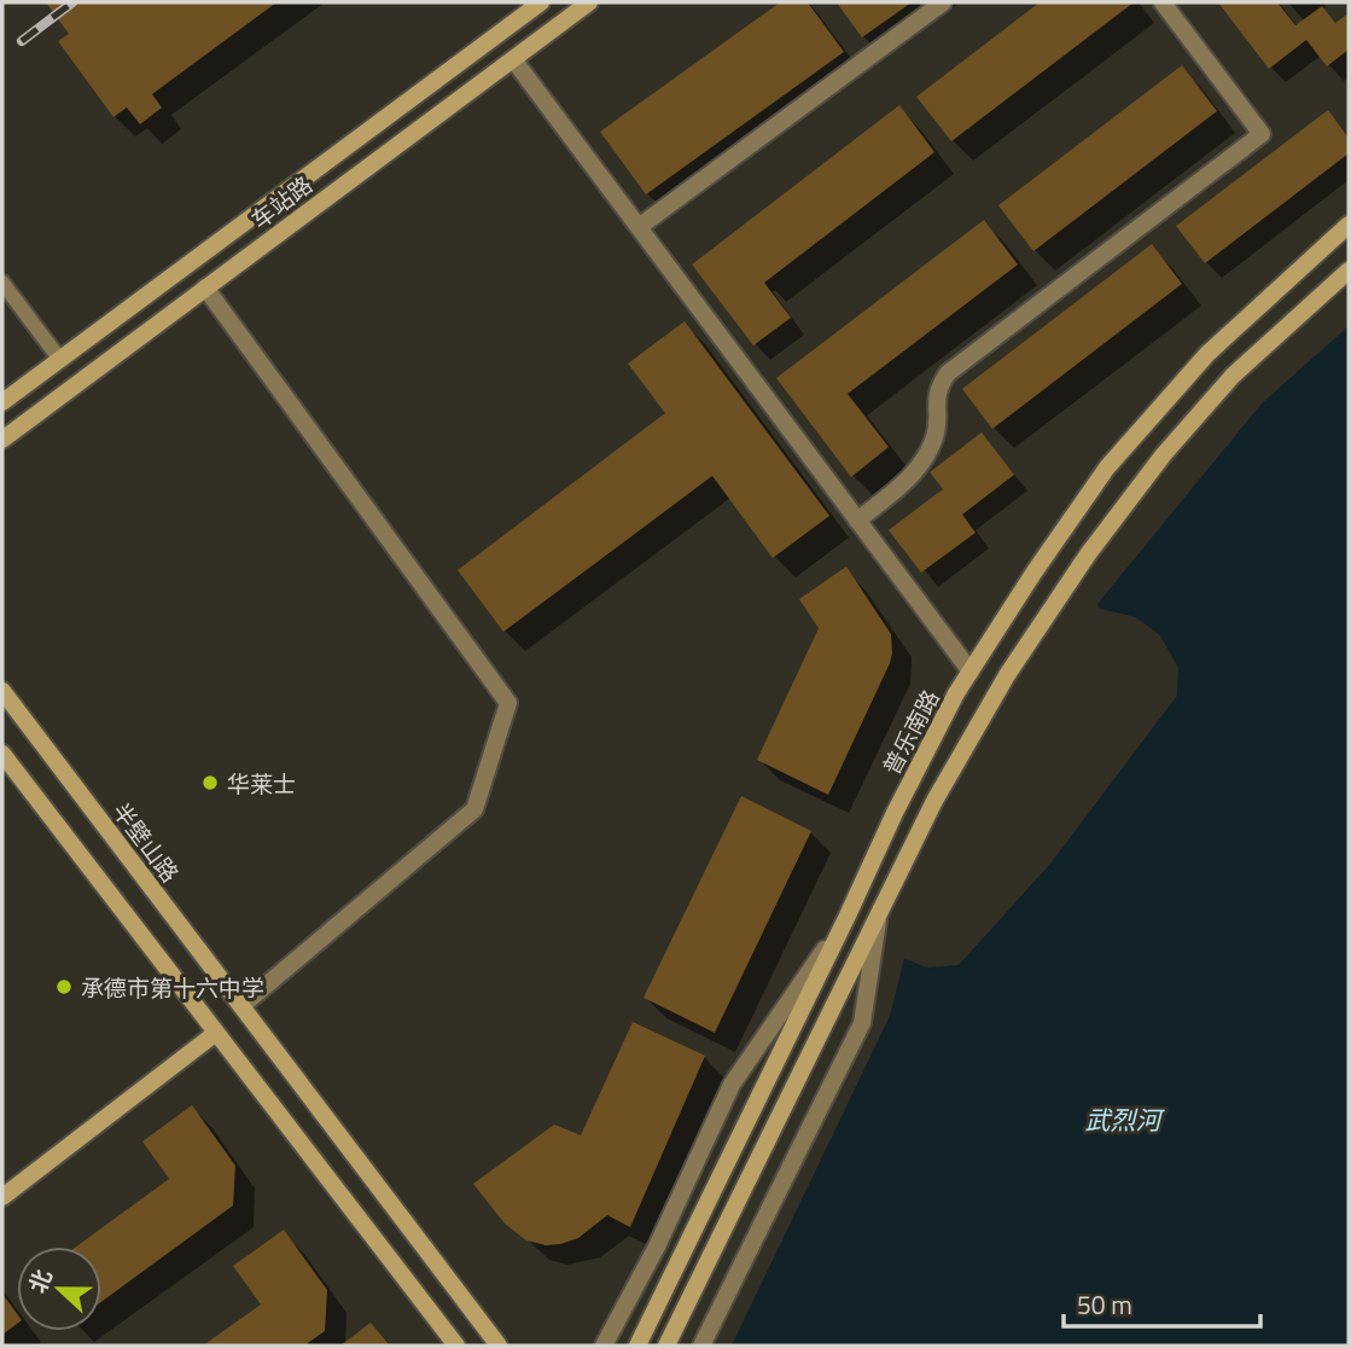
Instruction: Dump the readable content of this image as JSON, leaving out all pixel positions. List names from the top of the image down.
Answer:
{
  "streets": {
    "main road": ["车站路", "普乐南路", "半壁山路"]
  },
  "water": ["武烈河"],
  "places": ["华莱士", "承德市第十六中学"],
  "scale_bar": "50 m",
  "north": "left"
}
